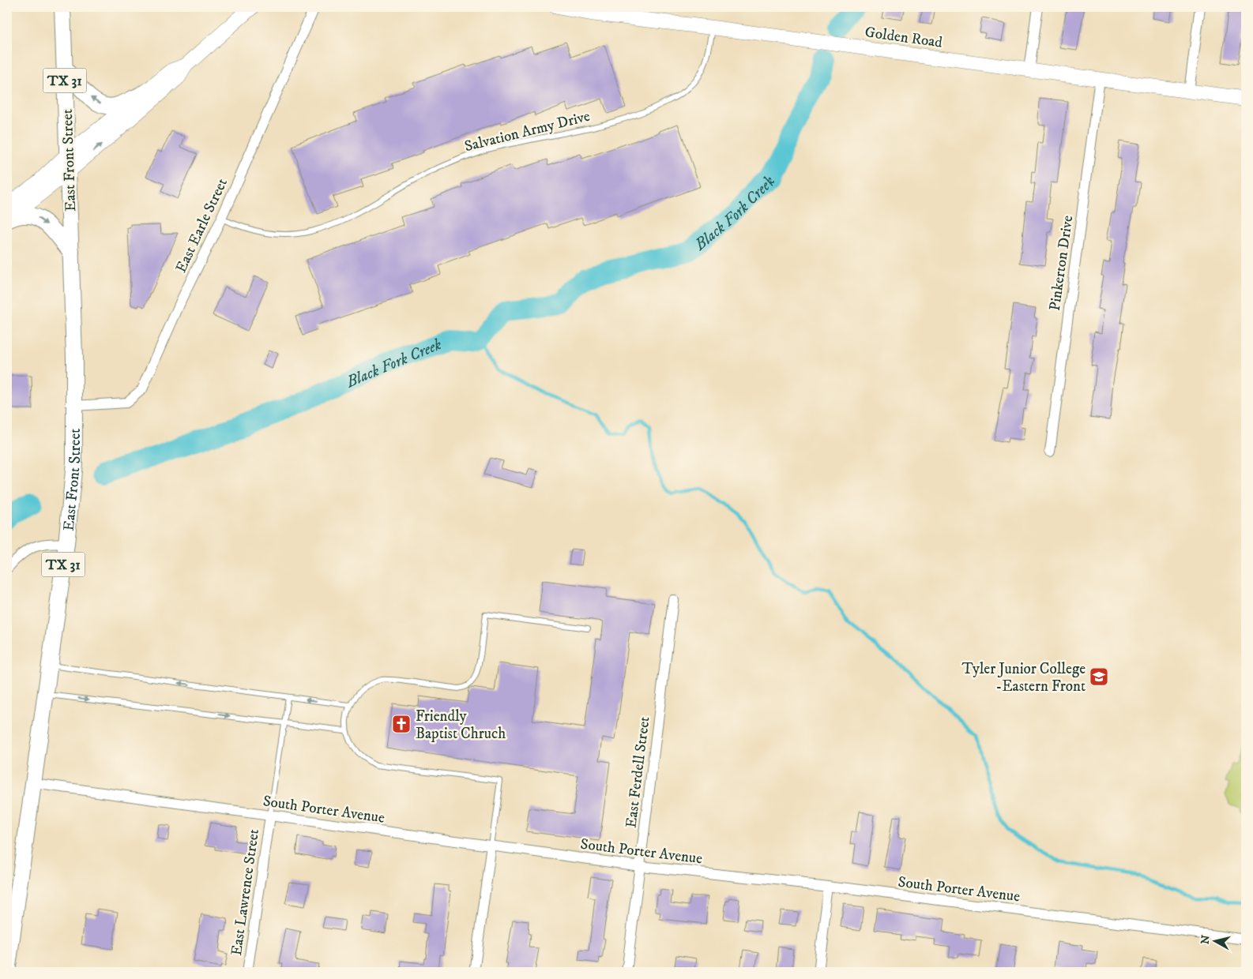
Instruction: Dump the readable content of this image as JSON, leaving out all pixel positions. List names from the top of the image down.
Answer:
{
  "streets": {
    "main road": ["TX 31", "East Front Street"],
    "street": [
      "Golden Road",
      "East Earle Street",
      "Pinkerton Drive",
      "East Ferdell Street",
      "South Porter Avenue",
      "East Lawrence Street"
    ],
    "lane": ["Salvation Army Drive"]
  },
  "crossings": [
    ["Golden Road", "Salvation Army Drive"],
    ["Golden Road", "Pinkerton Drive"],
    ["Salvation Army Drive", "East Earle Street"],
    ["East Front Street", "East Earle Street"],
    ["East Front Street", "South Porter Avenue"],
    ["East Ferdell Street", "South Porter Avenue"],
    ["South Porter Avenue", "East Lawrence Street"]
  ],
  "water": ["Black Fork Creek"],
  "places": {
    "school or university": ["Tyler Junior College -Eastern Front"],
    "church": ["Friendly Baptist Chruch"]
  },
  "north": "left"
}
